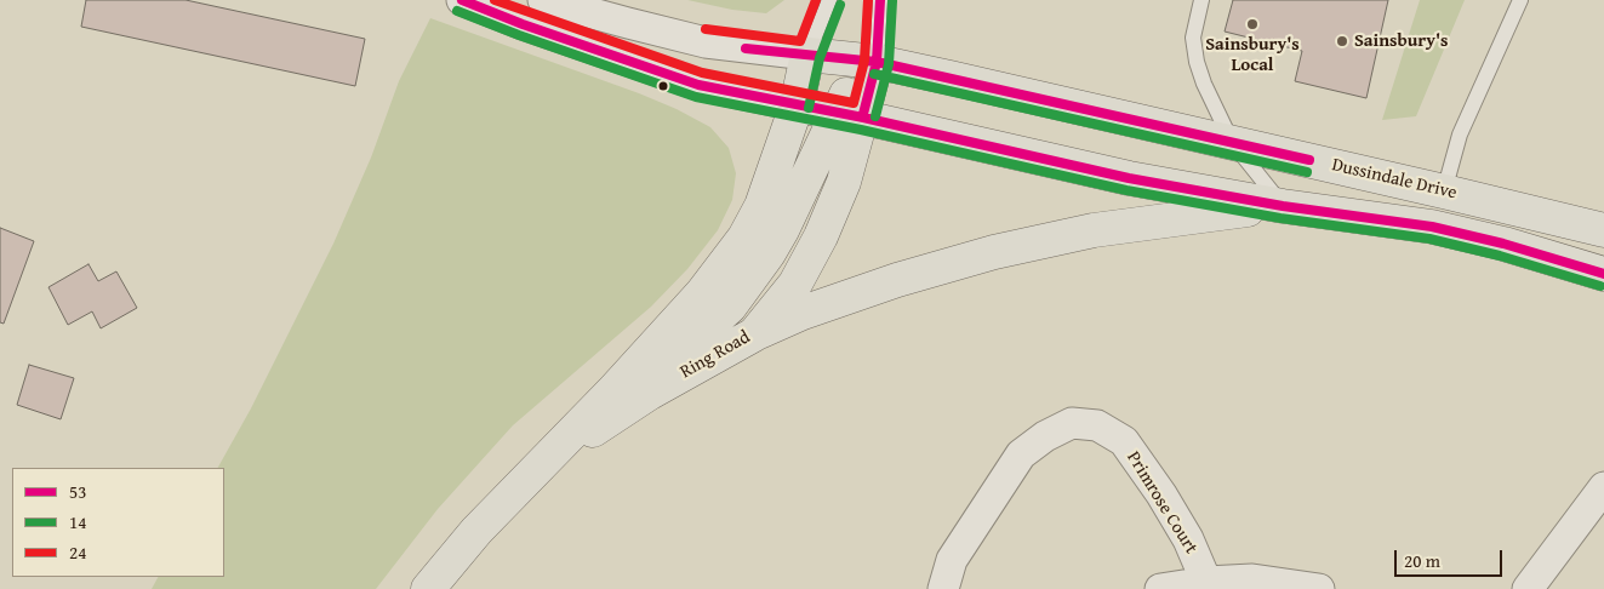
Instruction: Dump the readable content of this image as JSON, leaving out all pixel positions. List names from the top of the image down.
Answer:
{
  "streets": {
    "highway": ["Dussindale Drive", "Ring Road"],
    "street": ["Primrose Court"]
  },
  "crossings": [
    ["Dussindale Drive", "Ring Road"]
  ],
  "places": ["Sainsbury's Local", "Sainsbury's"],
  "lines": ["transit line 53", "transit line 24", "transit line 14"],
  "legend": ["53", "14", "24"],
  "scale_bar": "20 m"
}
